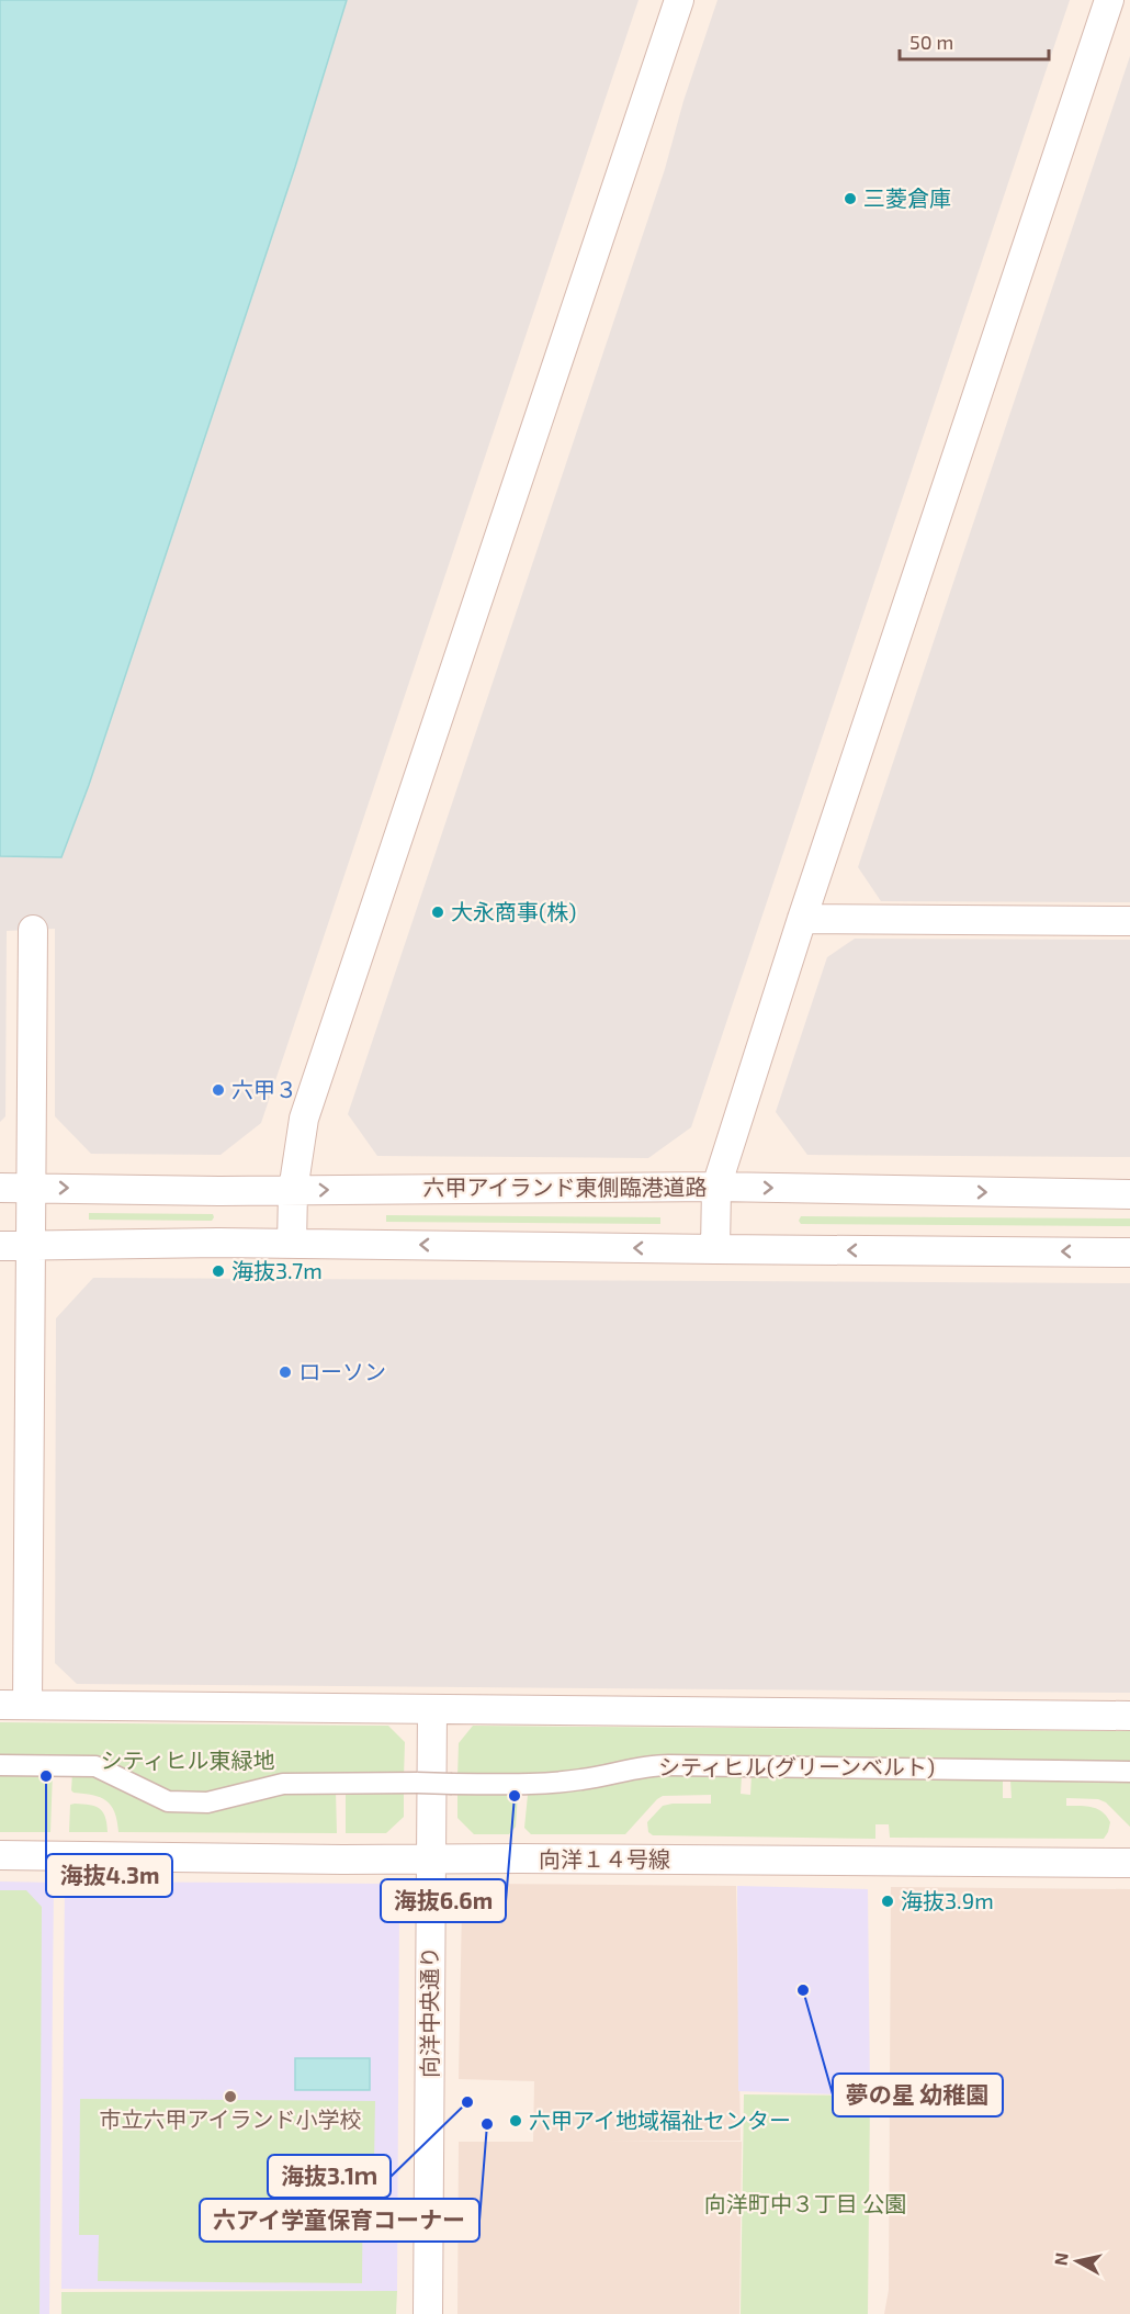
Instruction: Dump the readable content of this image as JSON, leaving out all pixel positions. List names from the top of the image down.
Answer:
{
  "streets": {
    "street": [
      "六甲アイランド東側臨港道路",
      "シティヒル(グリーンベルト)",
      "向洋１４号線",
      "向洋中央通り"
    ]
  },
  "crossings": [
    ["向洋１４号線", "向洋中央通り"]
  ],
  "parks": ["シティヒル東緑地", "向洋町中３丁目 公園"],
  "places": [
    "三菱倉庫",
    "大永商事(株)",
    "六甲３",
    "海抜3.7m",
    "ローソン",
    "海抜4.3m",
    "海抜6.6m",
    "海抜3.9m",
    "夢の星 幼稚園",
    "市立六甲アイランド小学校",
    "海抜3.1ｍ",
    "六甲アイ地域福祉センター",
    "六アイ学童保育コーナー"
  ],
  "scale_bar": "50 m",
  "north": "left"
}
